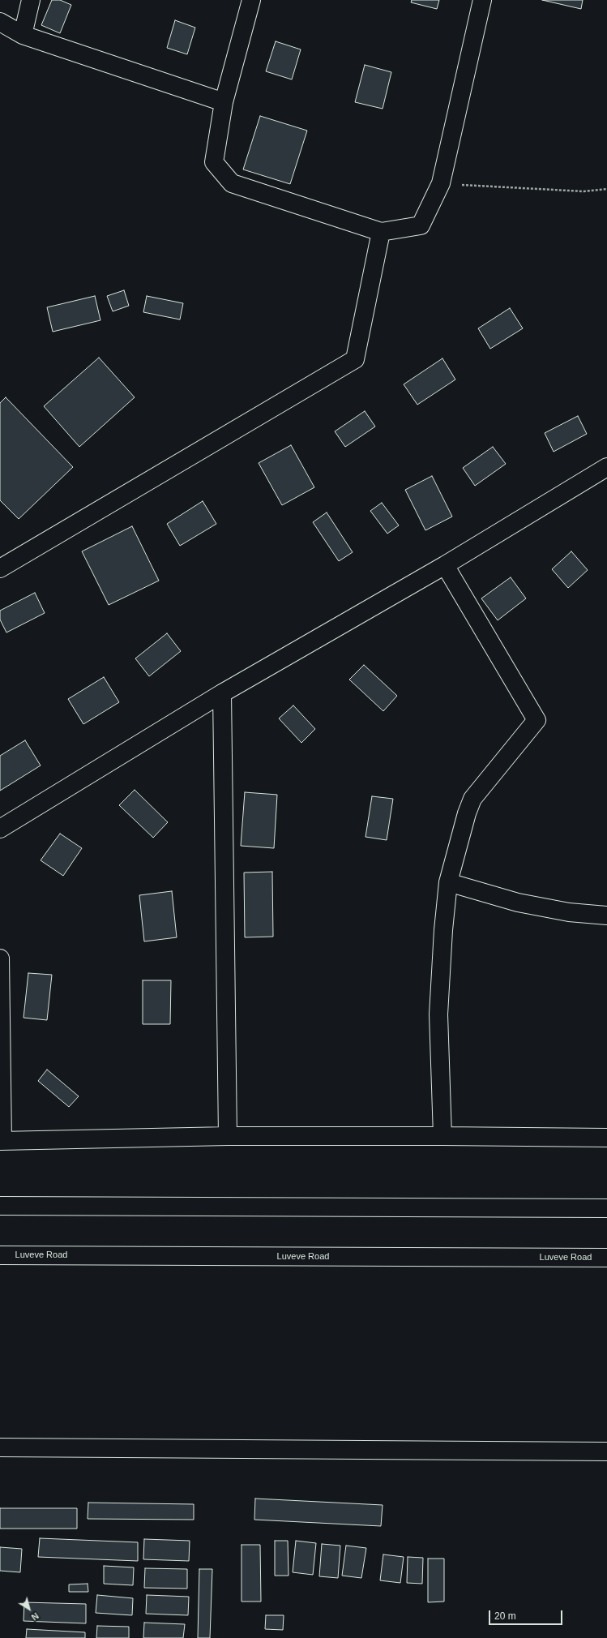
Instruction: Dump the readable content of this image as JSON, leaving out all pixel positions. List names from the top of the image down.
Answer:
{
  "streets": {
    "street": ["Luveve Road"]
  },
  "scale_bar": "20 m",
  "north": "bottom right"
}
